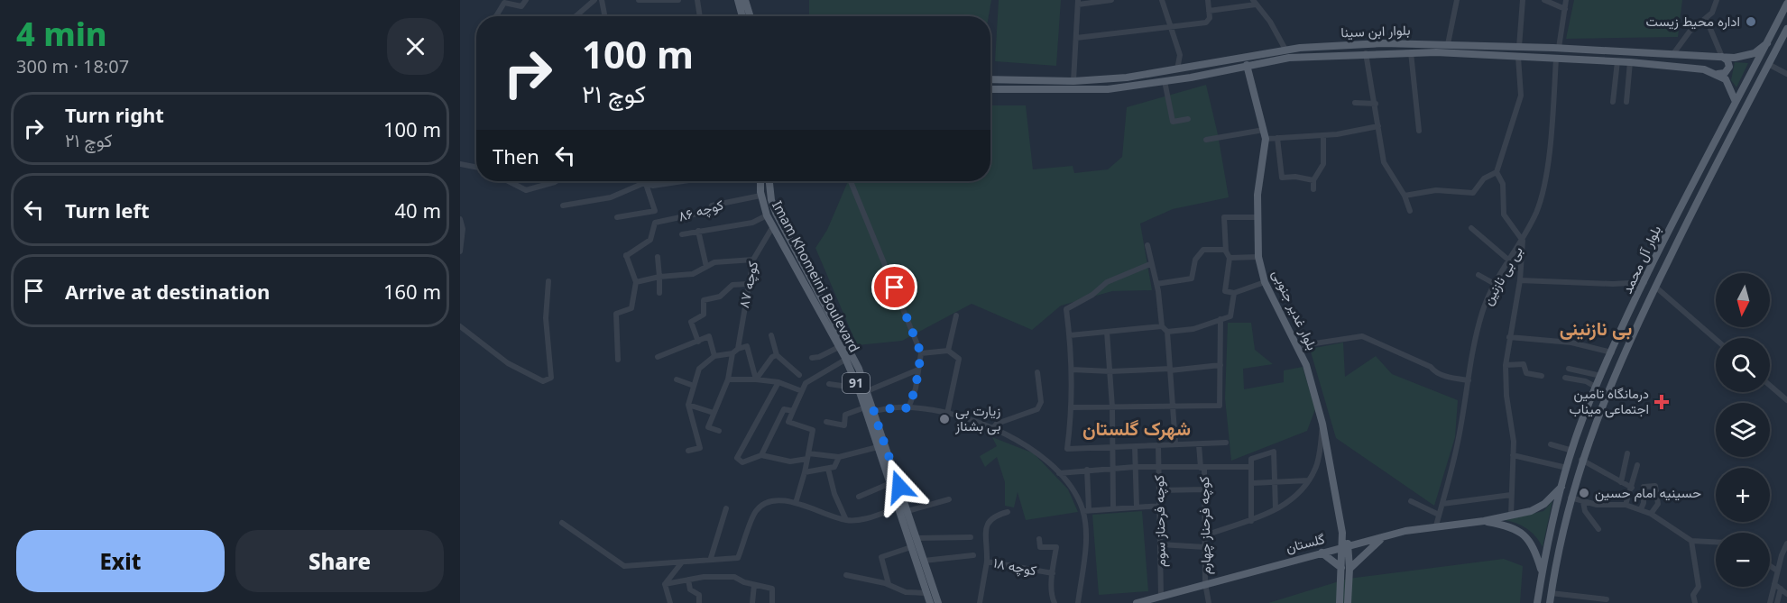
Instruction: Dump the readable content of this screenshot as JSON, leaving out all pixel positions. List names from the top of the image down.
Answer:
{
  "streets": {
    "main road": [
      "بلوار ابن سینا",
      "بلوار آل محمد",
      "Imam Khomeini Boulevard",
      "بلوار غدیر جنوبی",
      "91",
      "گلستان"
    ],
    "street": [
      "کوچه ۸۶",
      "بی بی نازنین",
      "کوچه ۸۷",
      "کوچه فرحناز سوم",
      "کوچه فرحناز چهارم",
      "کوچه ۱۸"
    ]
  },
  "crossings": [
    ["بلوار ابن سینا", "بلوار آل محمد"],
    ["بلوار ابن سینا", "بی بی نازنین"],
    ["بلوار ابن سینا", "بلوار غدیر جنوبی"],
    ["کوچه ۸۶", "Imam Khomeini Boulevard"],
    ["بلوار آل محمد", "گلستان"],
    ["بی بی نازنین", "گلستان"],
    ["Imam Khomeini Boulevard", "کوچه ۸۷"],
    ["بلوار غدیر جنوبی", "گلستان"],
    ["کوچه فرحناز سوم", "گلستان"],
    ["کوچه فرحناز چهارم", "گلستان"]
  ],
  "districts": ["بی نازنینی", "شهرک گلستان"],
  "places": {
    "other": ["اداره محیط زیست", "زیارت بی بی بشناز", "حسینیه امام حسین"],
    "health": ["درمانگاه تامین اجتماعی میناب"]
  },
  "north": "bottom",
  "page": {
    "heading": ["4 min", "300 m · 18:07"],
    "turn": ["100 m", "کوچ ۲۱"],
    "list": [
      {
        "name": "Turn right",
        "note": "کوچ ۲۱",
        "value": "100 m"
      },
      {
        "name": "Turn left",
        "value": "40 m"
      },
      {
        "name": "Arrive at destination",
        "value": "160 m"
      }
    ],
    "then": "Then",
    "map_buttons": ["+", "−"],
    "buttons": ["Exit", "Share"]
  }
}
